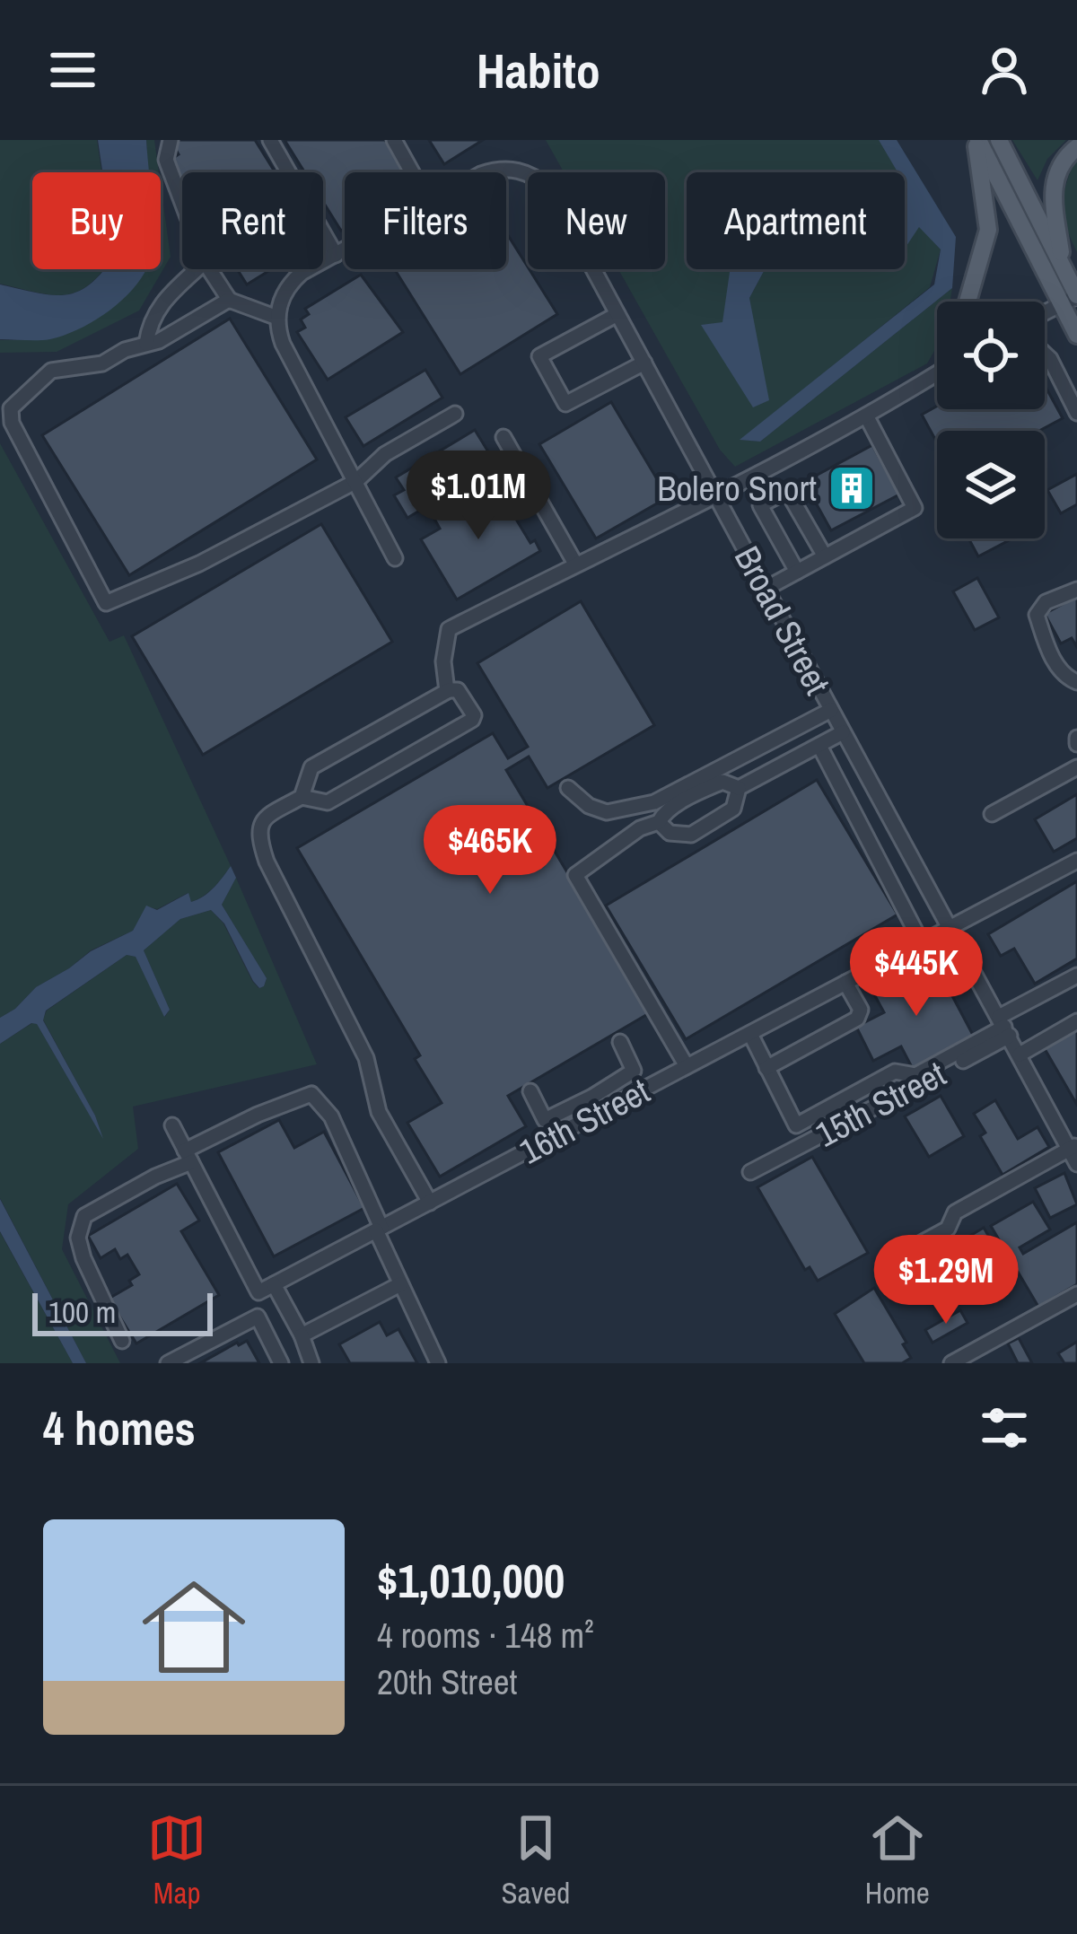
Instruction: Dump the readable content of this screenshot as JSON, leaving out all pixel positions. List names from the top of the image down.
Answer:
{
  "streets": {
    "street": ["Broad Street", "15th Street", "16th Street"]
  },
  "crossings": [
    ["Broad Street", "15th Street"],
    ["Broad Street", "16th Street"]
  ],
  "places": {
    "building": ["Bolero Snort"]
  },
  "scale_bar": "100 m",
  "page": {
    "header": "Habito",
    "chip": [
      "Buy",
      "Rent",
      "Filters",
      "New",
      "Apartment"
    ],
    "price": [
      "$1.01M",
      "$465K",
      "$445K",
      "$1.29M"
    ],
    "scale": "100 m",
    "heading": "4 homes",
    "list": [
      {
        "name": "$1,010,000",
        "note": "4 rooms · 148 m² · 20th Street"
      }
    ],
    "tabs": ["Map", "Saved", "Home"]
  }
}
